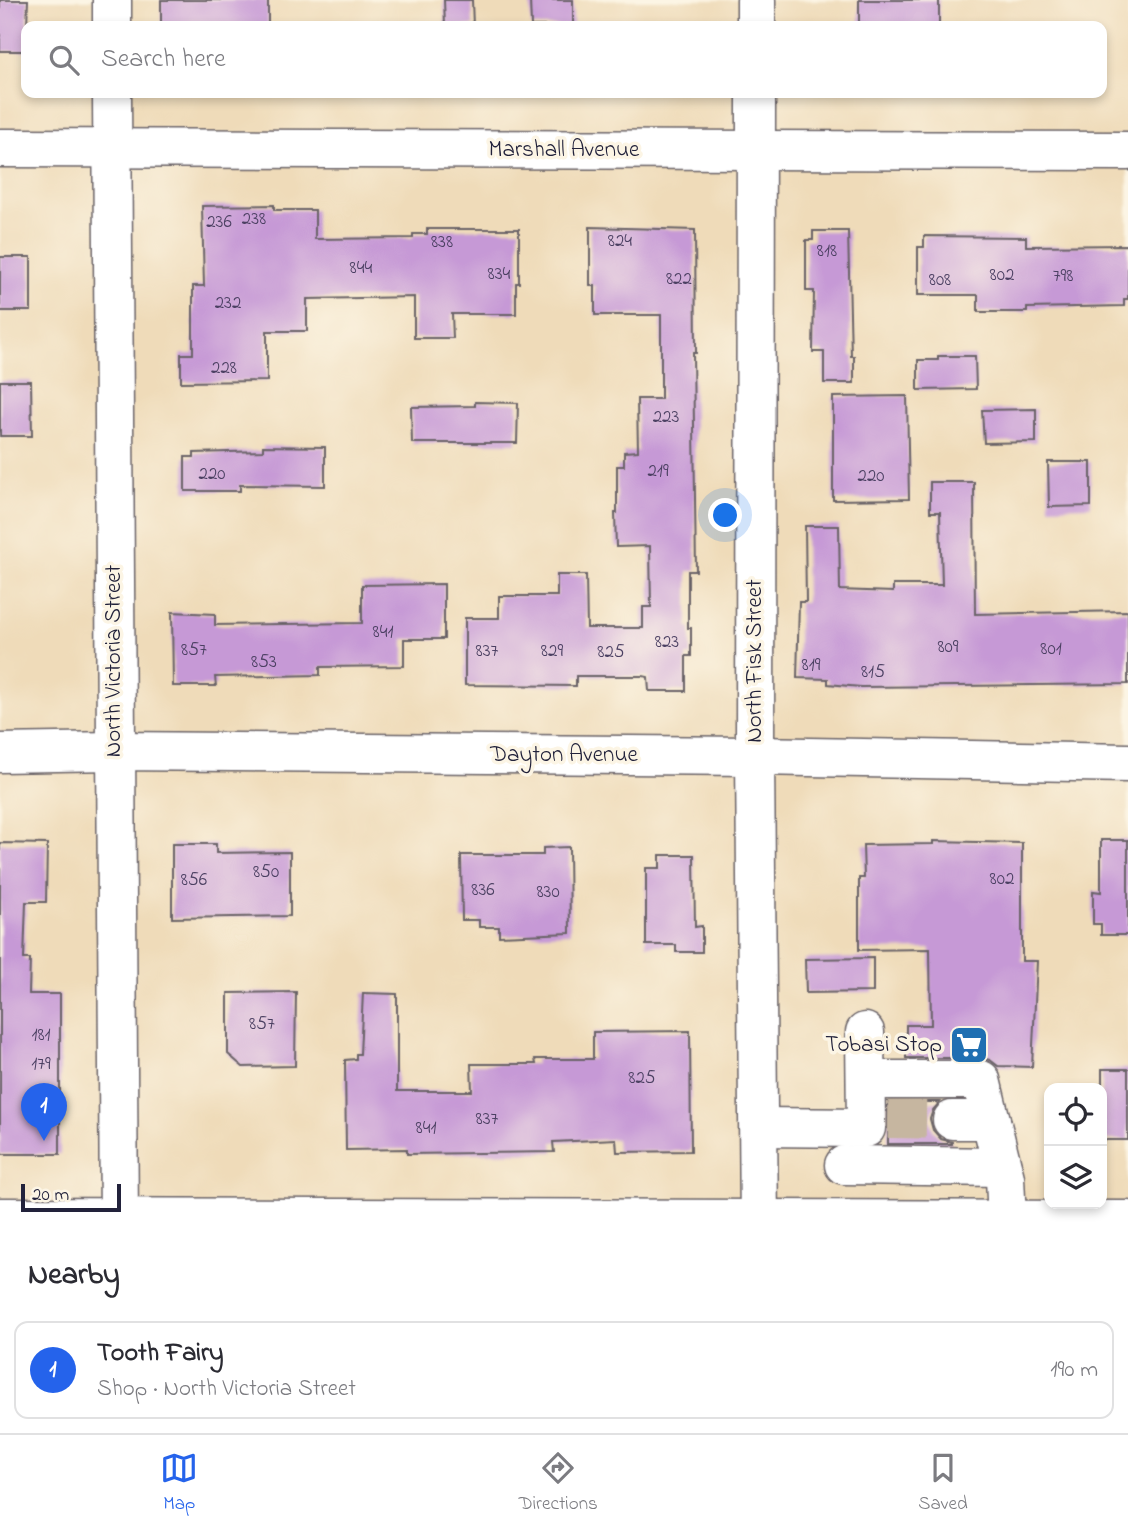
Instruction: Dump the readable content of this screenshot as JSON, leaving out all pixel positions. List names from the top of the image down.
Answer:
{
  "streets": {
    "street": [
      "Marshall Avenue",
      "North Victoria Street",
      "North Fisk Street",
      "Dayton Avenue"
    ]
  },
  "crossings": [
    ["Marshall Avenue", "North Victoria Street"],
    ["Marshall Avenue", "North Fisk Street"],
    ["North Victoria Street", "Dayton Avenue"],
    ["North Fisk Street", "Dayton Avenue"]
  ],
  "places": {
    "supermarket": ["Tobasi Stop"]
  },
  "house_numbers": [
    "238",
    "236",
    "824",
    "838",
    "818",
    "844",
    "834",
    "802",
    "798",
    "822",
    "808",
    "232",
    "228",
    "223",
    "219",
    "220",
    "220",
    "841",
    "823",
    "809",
    "801",
    "857",
    "837",
    "829",
    "825",
    "853",
    "819",
    "815",
    "850",
    "802",
    "856",
    "836",
    "830",
    "857",
    "181",
    "179",
    "825",
    "837",
    "841"
  ],
  "scale_bar": "20 m",
  "page": {
    "search": "Search here",
    "pins": "1",
    "scale": "20 m",
    "heading": "Nearby",
    "list": [
      {
        "mark": "1",
        "name": "Tooth Fairy",
        "note": "Shop · North Victoria Street",
        "value": "190 m"
      }
    ],
    "nav": ["Map", "Directions", "Saved"]
  }
}
